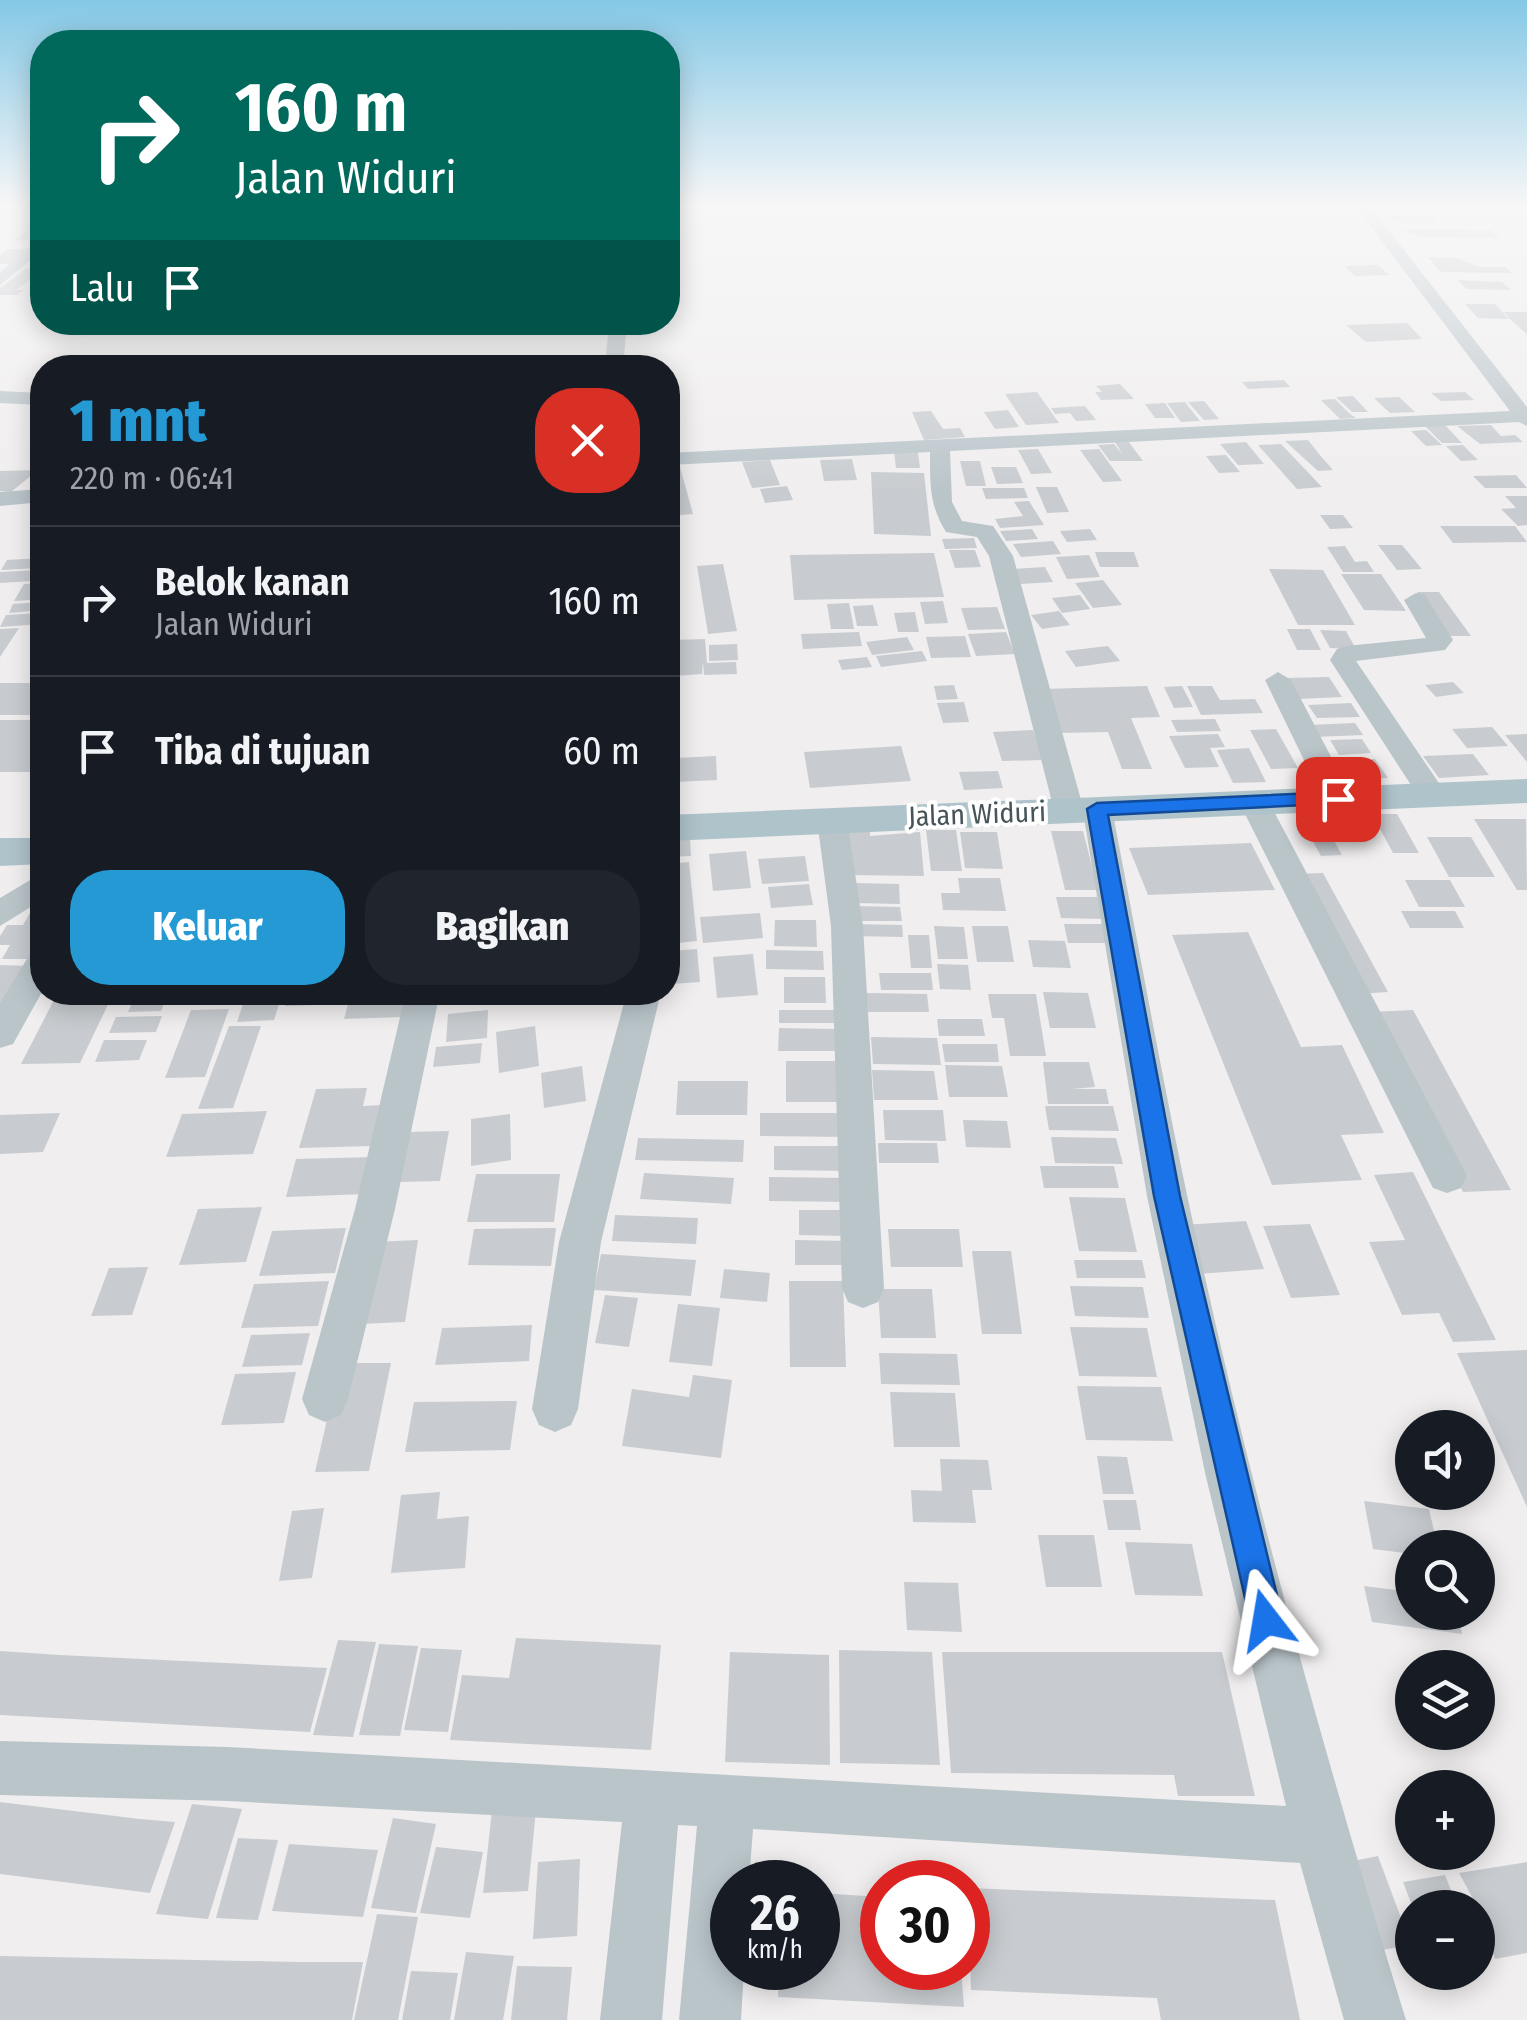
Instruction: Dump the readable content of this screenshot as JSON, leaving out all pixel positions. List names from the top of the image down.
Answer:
{
  "streets": {
    "main road": ["Jalan Widuri"]
  },
  "page": {
    "turn": ["160 m", "Jalan Widuri"],
    "then": "Lalu",
    "heading": ["1 mnt", "220 m · 06:41"],
    "list": [
      {
        "name": "Belok kanan",
        "note": "Jalan Widuri",
        "value": "160 m"
      },
      {
        "name": "Tiba di tujuan",
        "value": "60 m"
      }
    ],
    "buttons": ["Keluar", "Bagikan"],
    "map_buttons": ["+", "−"],
    "speed": "26 km/h",
    "limit": "30"
  }
}
